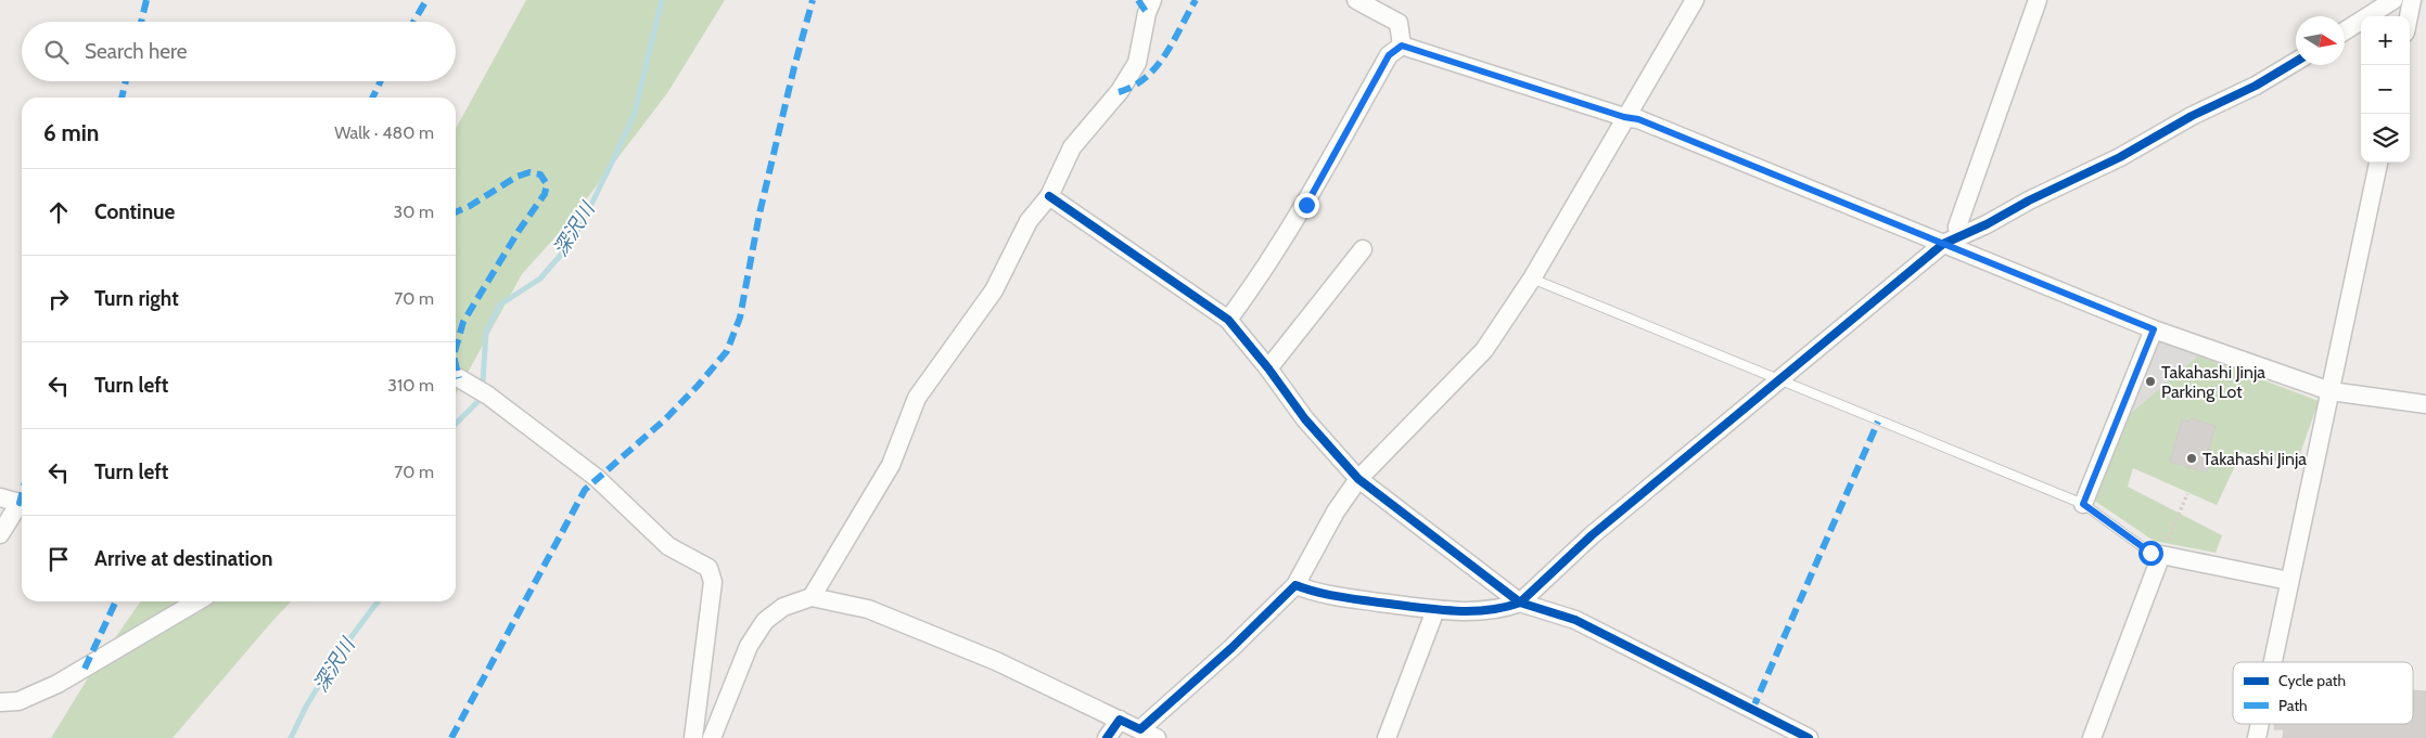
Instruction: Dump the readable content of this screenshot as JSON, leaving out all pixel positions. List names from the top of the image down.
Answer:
{
  "water": ["深沢川"],
  "places": ["Takahashi Jinja Parking Lot", "Takahashi Jinja"],
  "legend": ["Cycle path", "Path"],
  "north": "right",
  "page": {
    "map_buttons": ["+", "−"],
    "search": "Search here",
    "heading": ["6 min", "Walk · 480 m"],
    "list": [
      ["Continue", "30 m"],
      ["Turn right", "70 m"],
      ["Turn left", "310 m"],
      ["Turn left", "70 m"],
      "Arrive at destination"
    ]
  }
}
